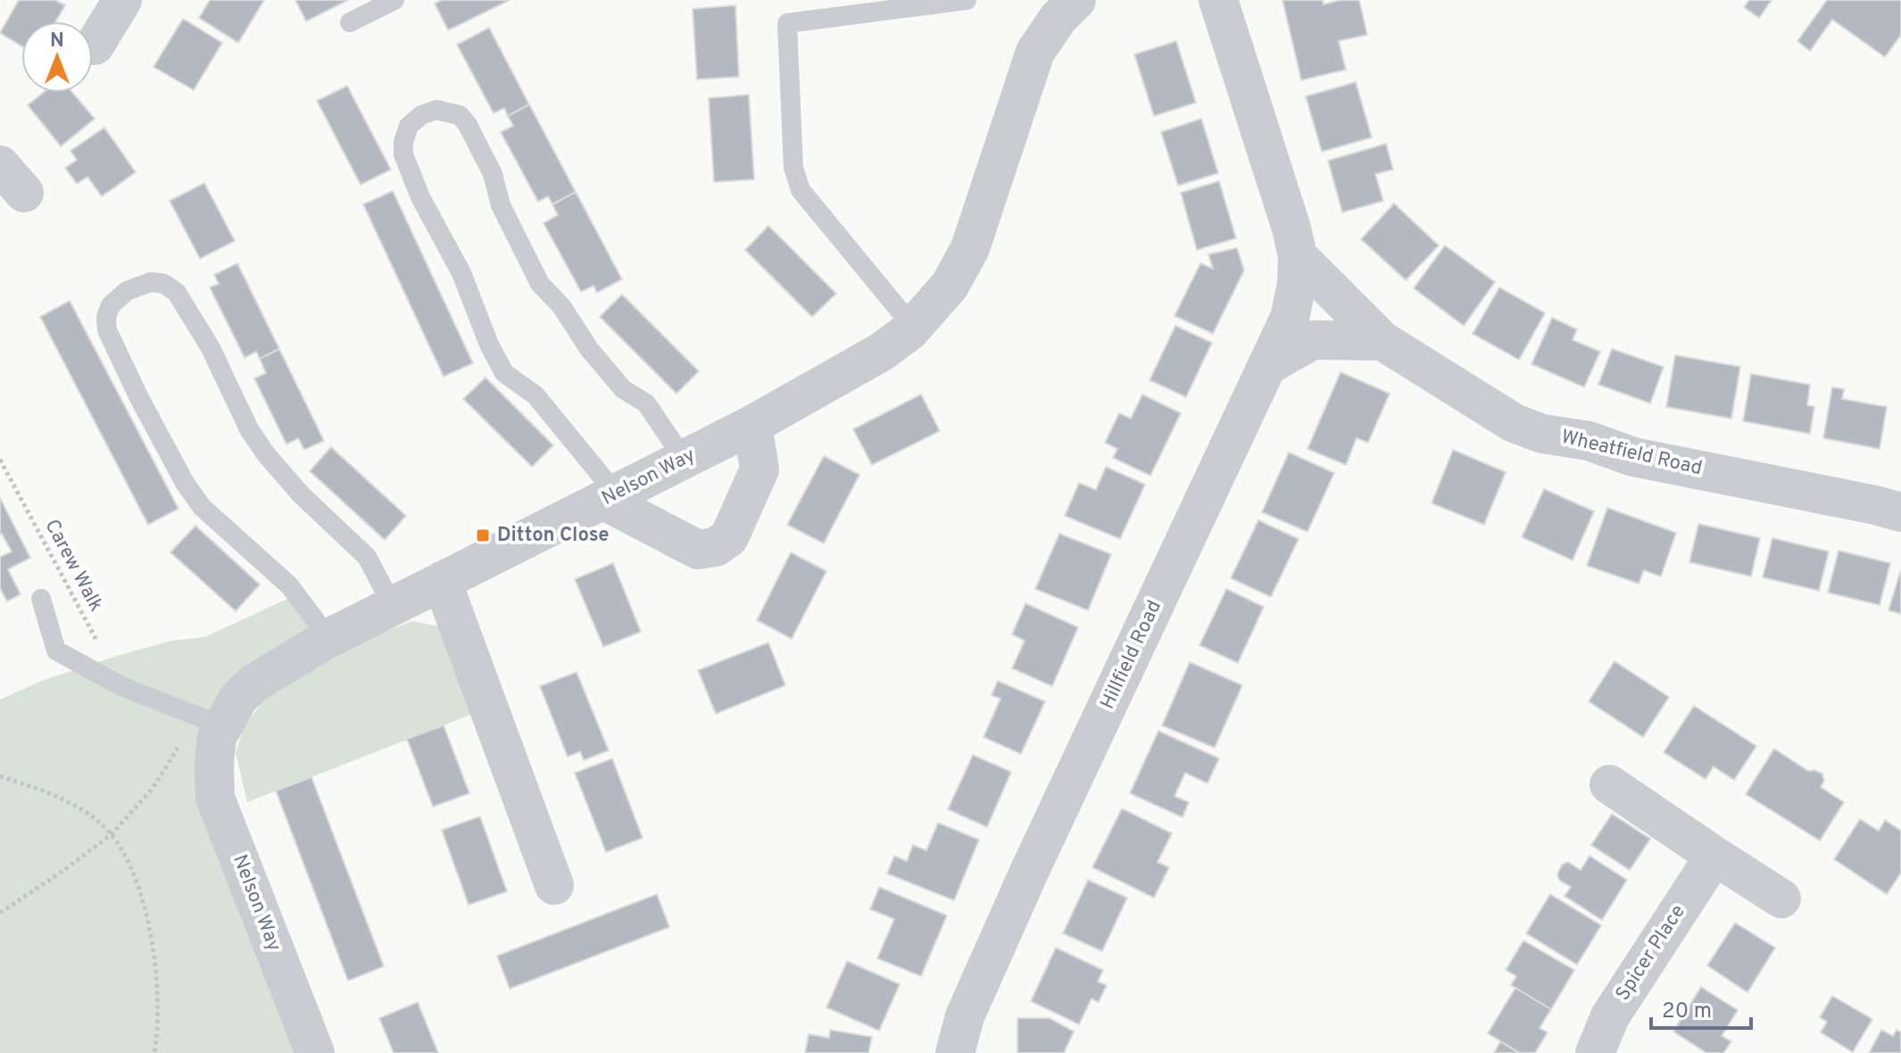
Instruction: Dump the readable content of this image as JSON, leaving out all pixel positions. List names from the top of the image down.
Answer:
{
  "streets": {
    "street": [
      "Wheatfield Road",
      "Nelson Way",
      "Hillfield Road",
      "Spicer Place"
    ],
    "path": ["Carew Walk"]
  },
  "crossings": [
    ["Wheatfield Road", "Hillfield Road"]
  ],
  "places": {
    "transit": ["Ditton Close"]
  },
  "scale_bar": "20 m",
  "north": "top"
}
